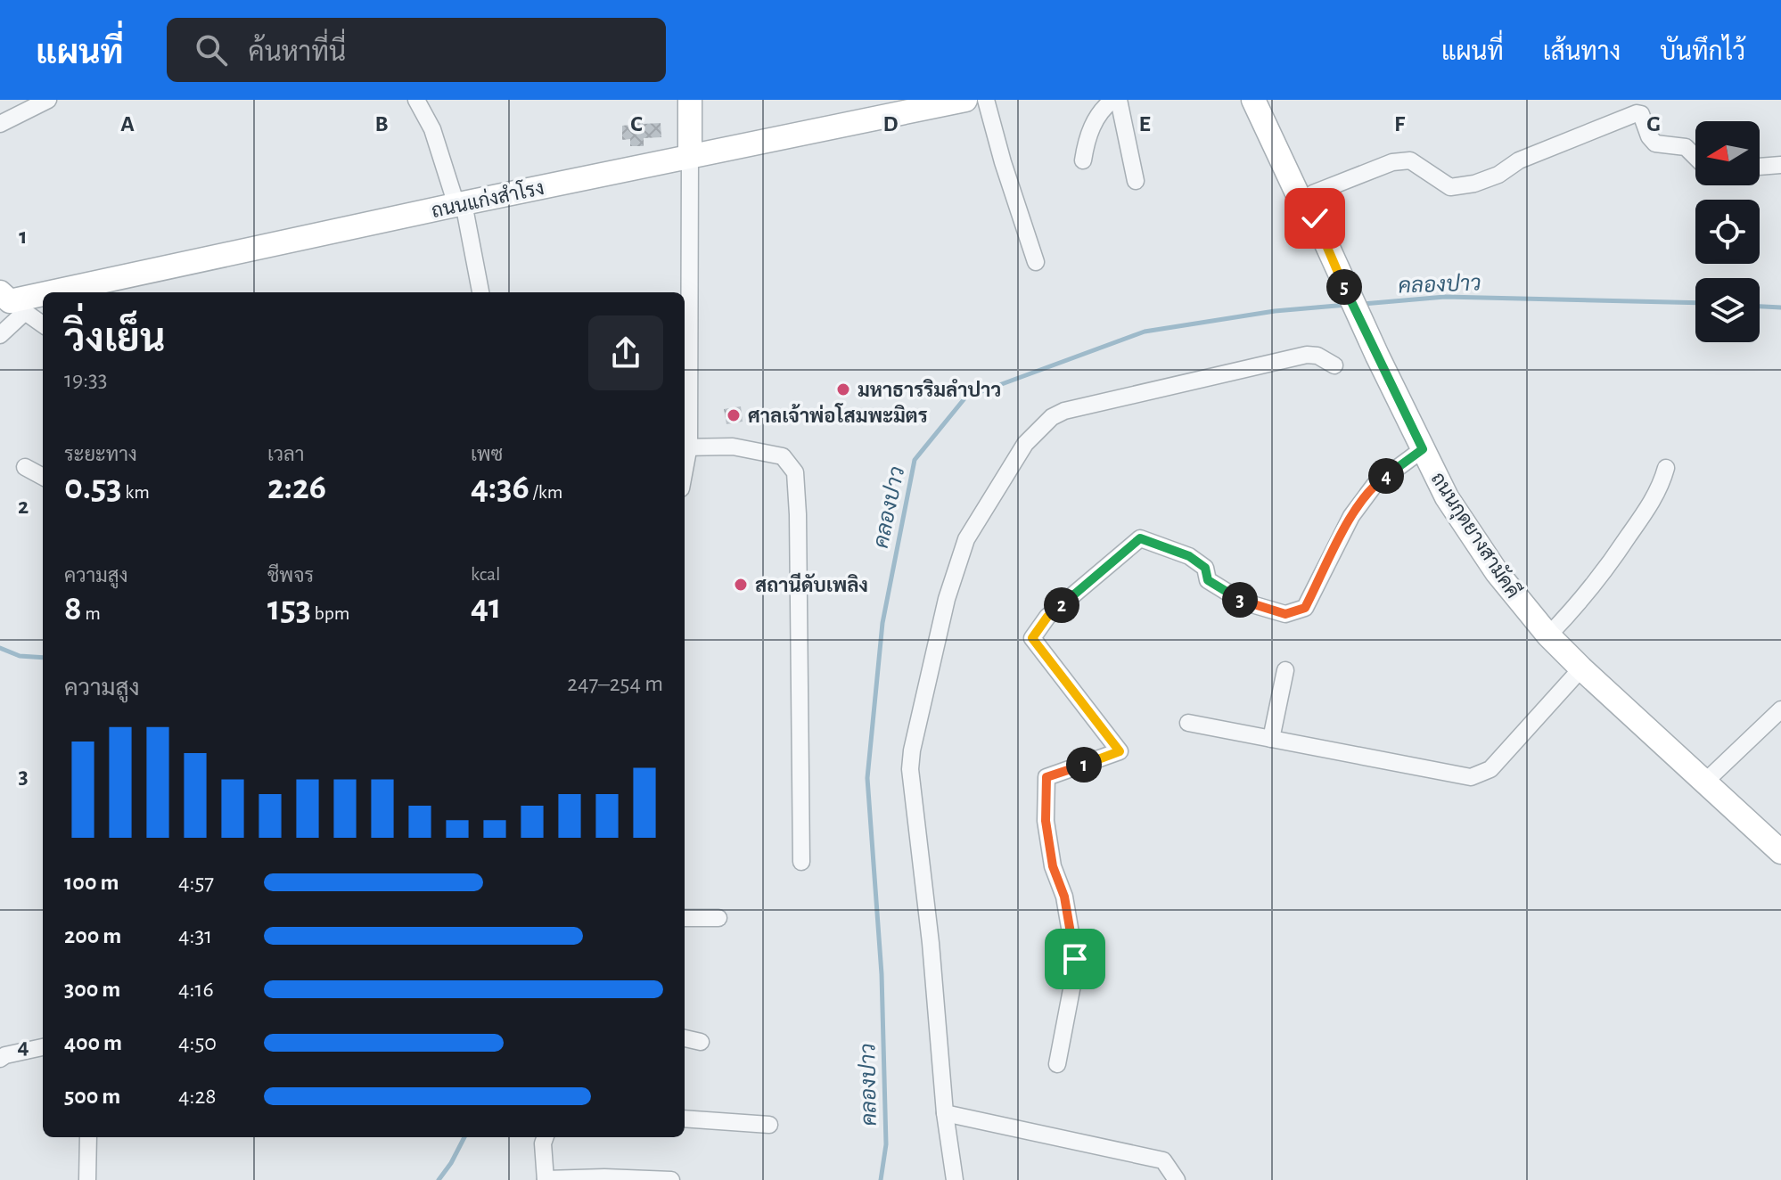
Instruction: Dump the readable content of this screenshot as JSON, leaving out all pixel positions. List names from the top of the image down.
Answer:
{
  "streets": {
    "main road": ["ถนนแก่งสำโรง", "ถนนกุดยางสามัคคี"]
  },
  "water": ["คลองปาว"],
  "places": ["มหาธารริมลำปาว", "ศาลเจ้าพ่อโสมพะมิตร", "สถานีดับเพลิง"],
  "north": "left",
  "page": {
    "header": "แผนที่",
    "search": "ค้นหาที่นี่",
    "nav": ["แผนที่", "เส้นทาง", "บันทึกไว้"],
    "pins": [
      "5",
      "4",
      "3",
      "2",
      "1"
    ],
    "heading": ["วิ่งเย็น", "19:33"],
    "stats": [
      ["ระยะทาง", "0.53 km"],
      ["เวลา", "2:26"],
      ["เพซ", "4:36 /km"],
      ["ความสูง", "8 m"],
      ["ชีพจร", "153 bpm"],
      ["kcal", "41"]
    ],
    "chart": ["ความสูง", "247–254 m"],
    "list": [
      {
        "name": "100 m",
        "note": "4:57"
      },
      {
        "name": "200 m",
        "note": "4:31"
      },
      {
        "name": "300 m",
        "note": "4:16"
      },
      {
        "name": "400 m",
        "note": "4:50"
      },
      {
        "name": "500 m",
        "note": "4:28"
      }
    ]
  },
  "grid": {
    "columns": [
      "A",
      "B",
      "C",
      "D",
      "E",
      "F",
      "G"
    ],
    "rows": [
      "1",
      "2",
      "3",
      "4"
    ]
  }
}
